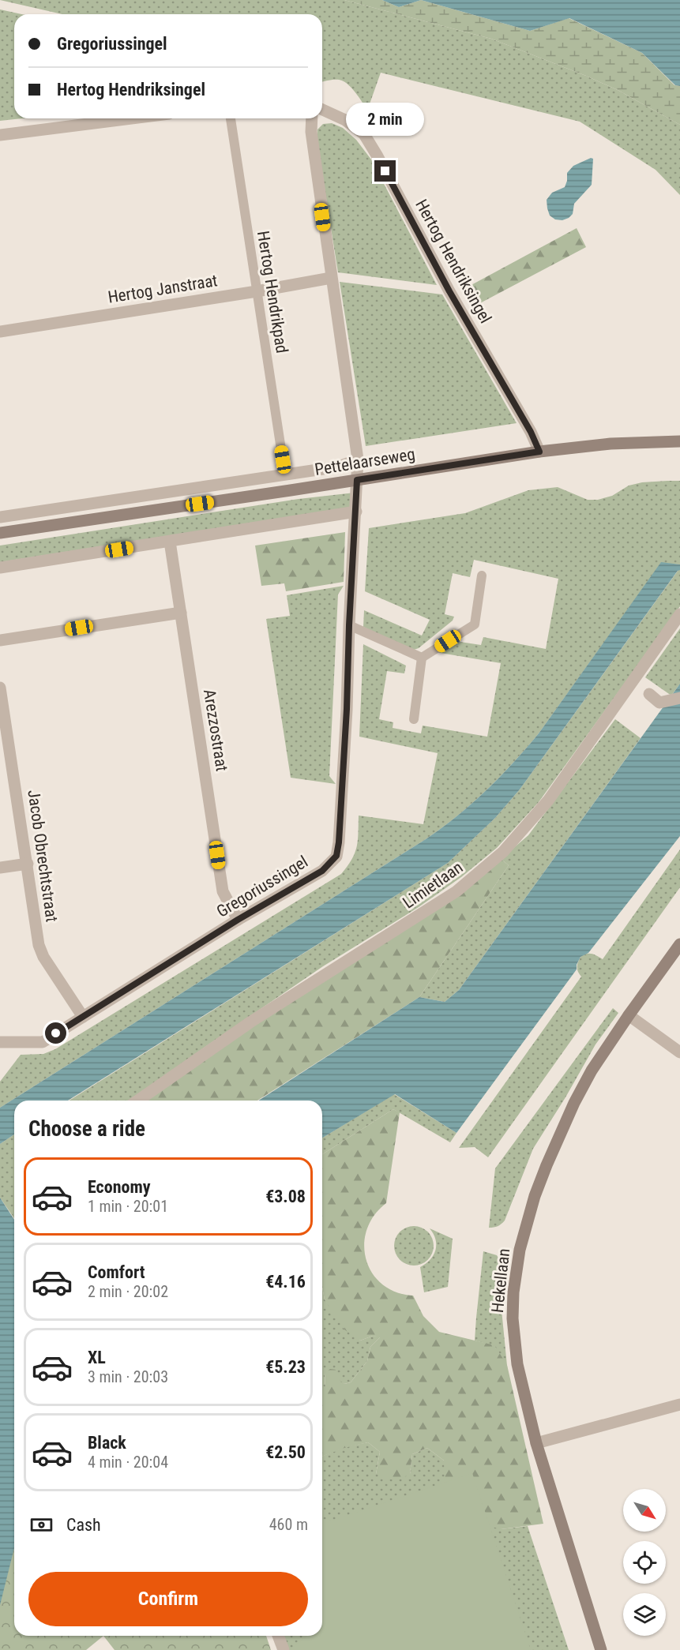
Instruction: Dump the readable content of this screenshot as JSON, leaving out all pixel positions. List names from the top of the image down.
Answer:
{
  "streets": {
    "main road": ["Pettelaarseweg", "Hekellaan"],
    "street": [
      "Hertog Hendriksingel",
      "Hertog Janstraat",
      "Arezzostraat",
      "Jacob Obrechtstraat",
      "Limietlaan",
      "Gregoriussingel"
    ],
    "lane": ["Hertog Hendrikpad"]
  },
  "crossings": [
    ["Hertog Hendriksingel", "Pettelaarseweg"],
    ["Hertog Janstraat", "Hertog Hendrikpad"],
    ["Hertog Hendrikpad", "Pettelaarseweg"],
    ["Pettelaarseweg", "Gregoriussingel"],
    ["Arezzostraat", "Gregoriussingel"],
    ["Jacob Obrechtstraat", "Gregoriussingel"]
  ],
  "north": "bottom right",
  "page": {
    "banner": ["Gregoriussingel", "Hertog Hendriksingel"],
    "bubble": "2 min",
    "heading": "Choose a ride",
    "list": [
      {
        "name": "Economy",
        "note": "1 min · 20:01",
        "value": "€3.08"
      },
      {
        "name": "Comfort",
        "note": "2 min · 20:02",
        "value": "€4.16"
      },
      {
        "name": "XL",
        "note": "3 min · 20:03",
        "value": "€5.23"
      },
      {
        "name": "Black",
        "note": "4 min · 20:04",
        "value": "€2.50"
      }
    ],
    "pay": ["Cash", "460 m"],
    "buttons": "Confirm"
  }
}
